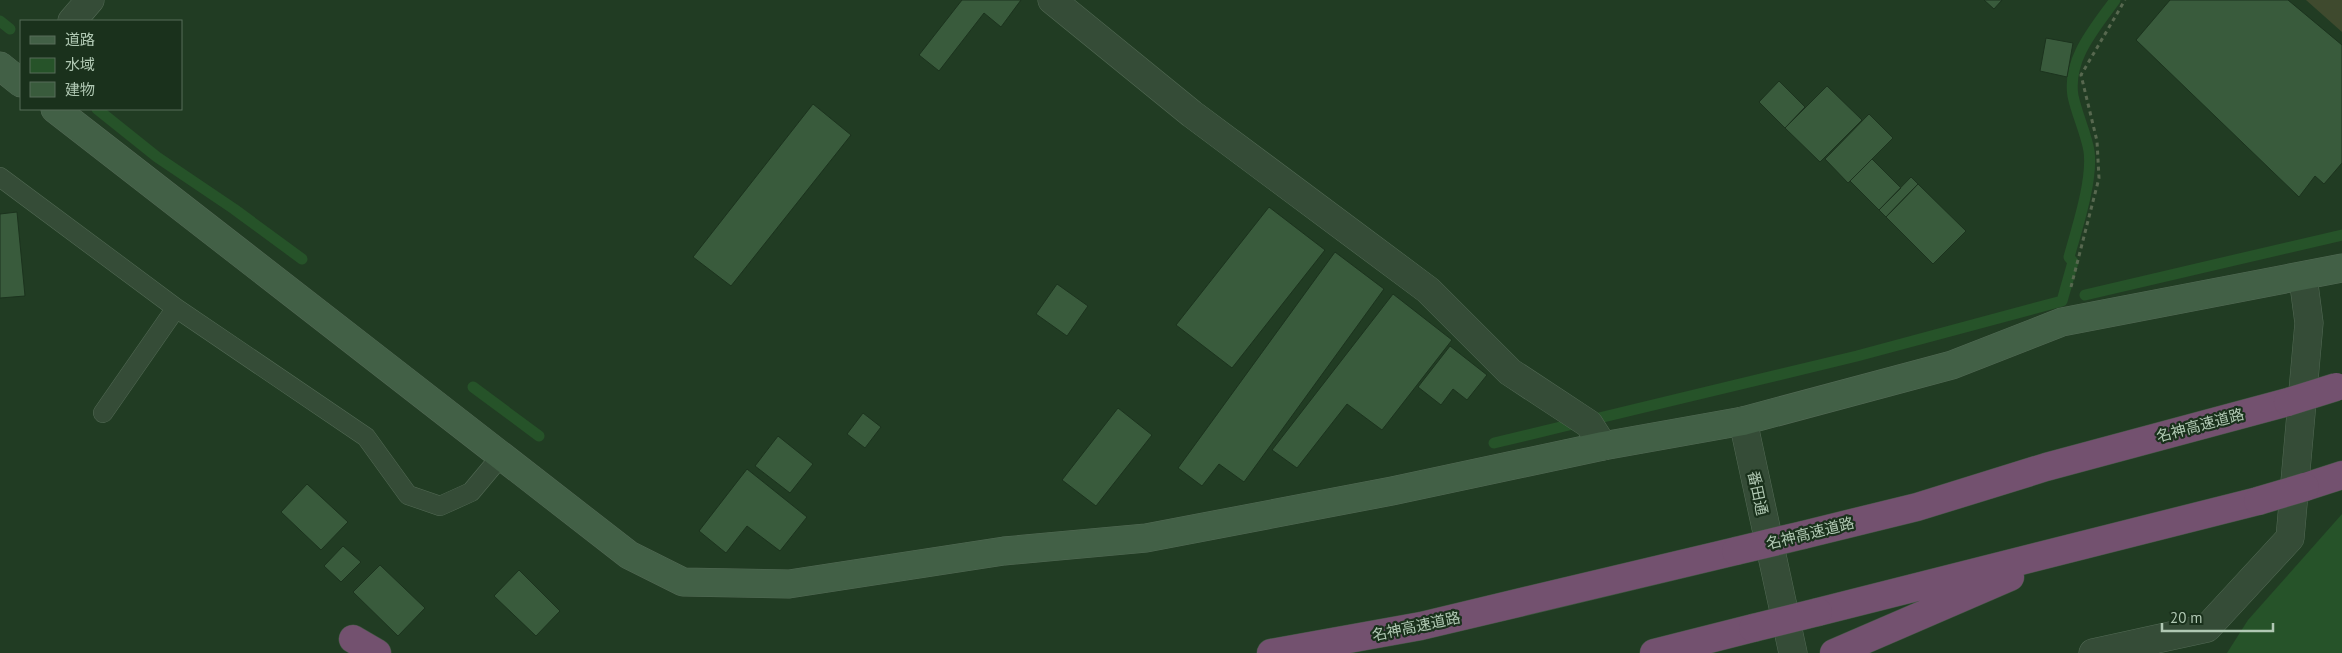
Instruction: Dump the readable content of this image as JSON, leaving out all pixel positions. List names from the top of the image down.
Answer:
{
  "streets": {
    "highway": ["名神高速道路"],
    "street": ["番田通"]
  },
  "legend": ["道路", "水域", "建物"],
  "scale_bar": "20 m"
}
